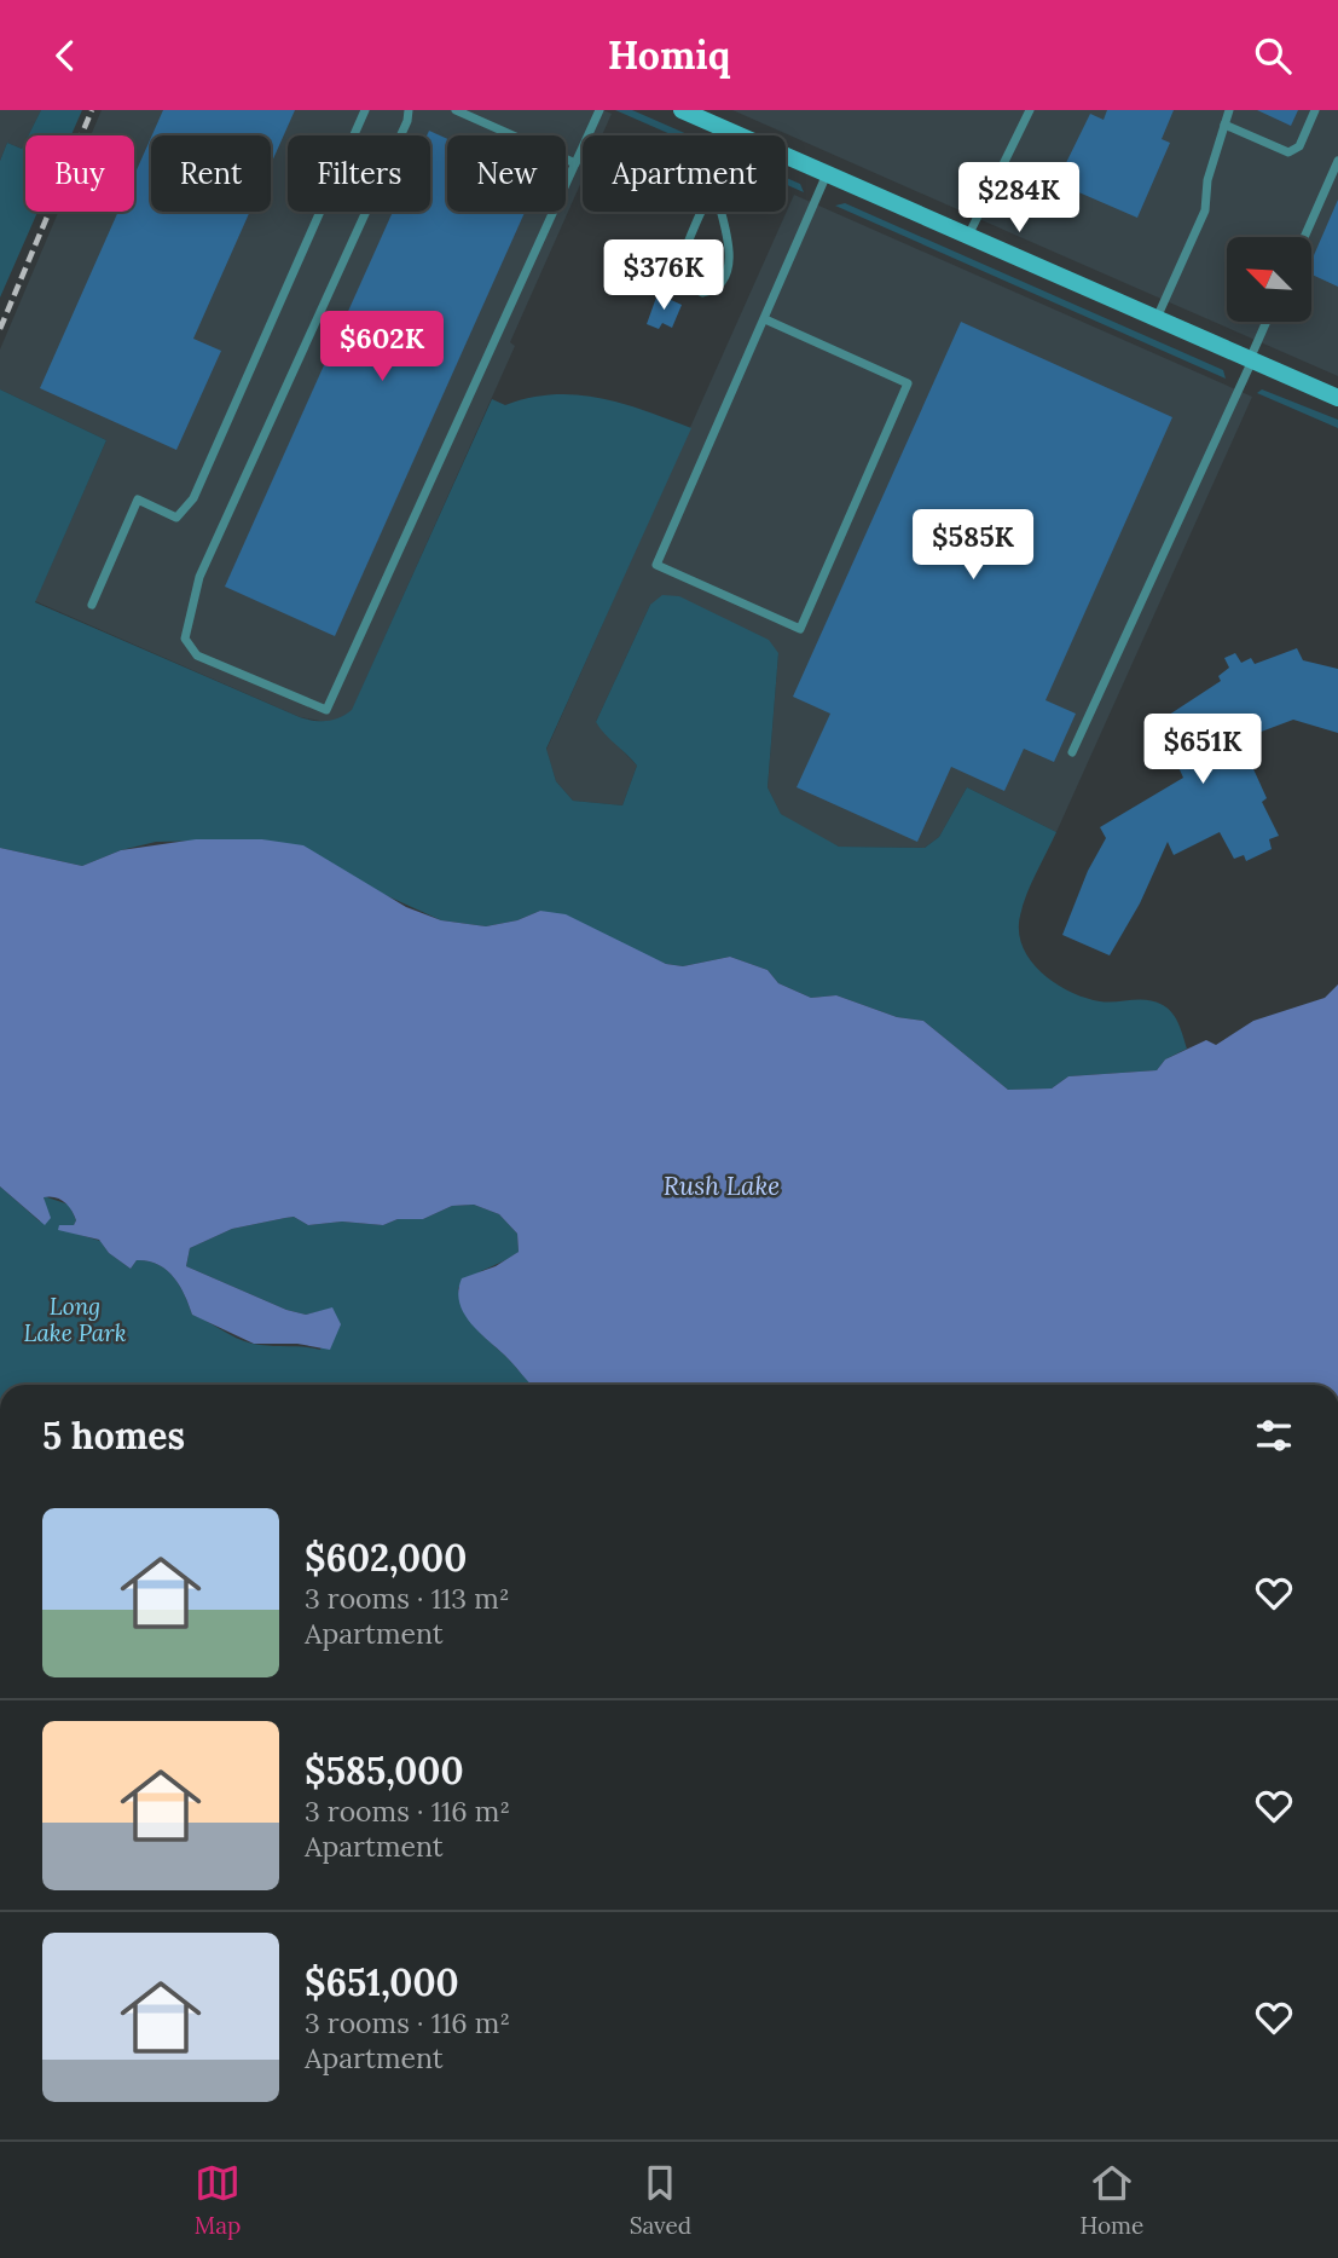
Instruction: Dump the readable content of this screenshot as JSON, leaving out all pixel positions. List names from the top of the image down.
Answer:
{
  "water": ["Rush Lake"],
  "parks": ["Long Lake Park"],
  "north": "top left",
  "page": {
    "header": "Homiq",
    "chip": [
      "Buy",
      "Rent",
      "Filters",
      "New",
      "Apartment"
    ],
    "price": [
      "$284K",
      "$376K",
      "$602K",
      "$585K",
      "$651K"
    ],
    "heading": "5 homes",
    "list": [
      {
        "name": "$602,000",
        "note": "3 rooms · 113 m² · Apartment"
      },
      {
        "name": "$585,000",
        "note": "3 rooms · 116 m² · Apartment"
      },
      {
        "name": "$651,000",
        "note": "3 rooms · 116 m² · Apartment"
      }
    ],
    "tabs": ["Map", "Saved", "Home"]
  }
}
